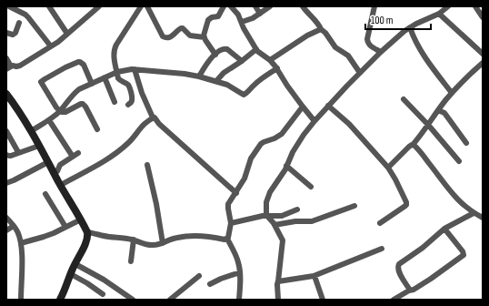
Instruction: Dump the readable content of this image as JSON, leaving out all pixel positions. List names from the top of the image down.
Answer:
{
  "scale_bar": "100 m"
}
